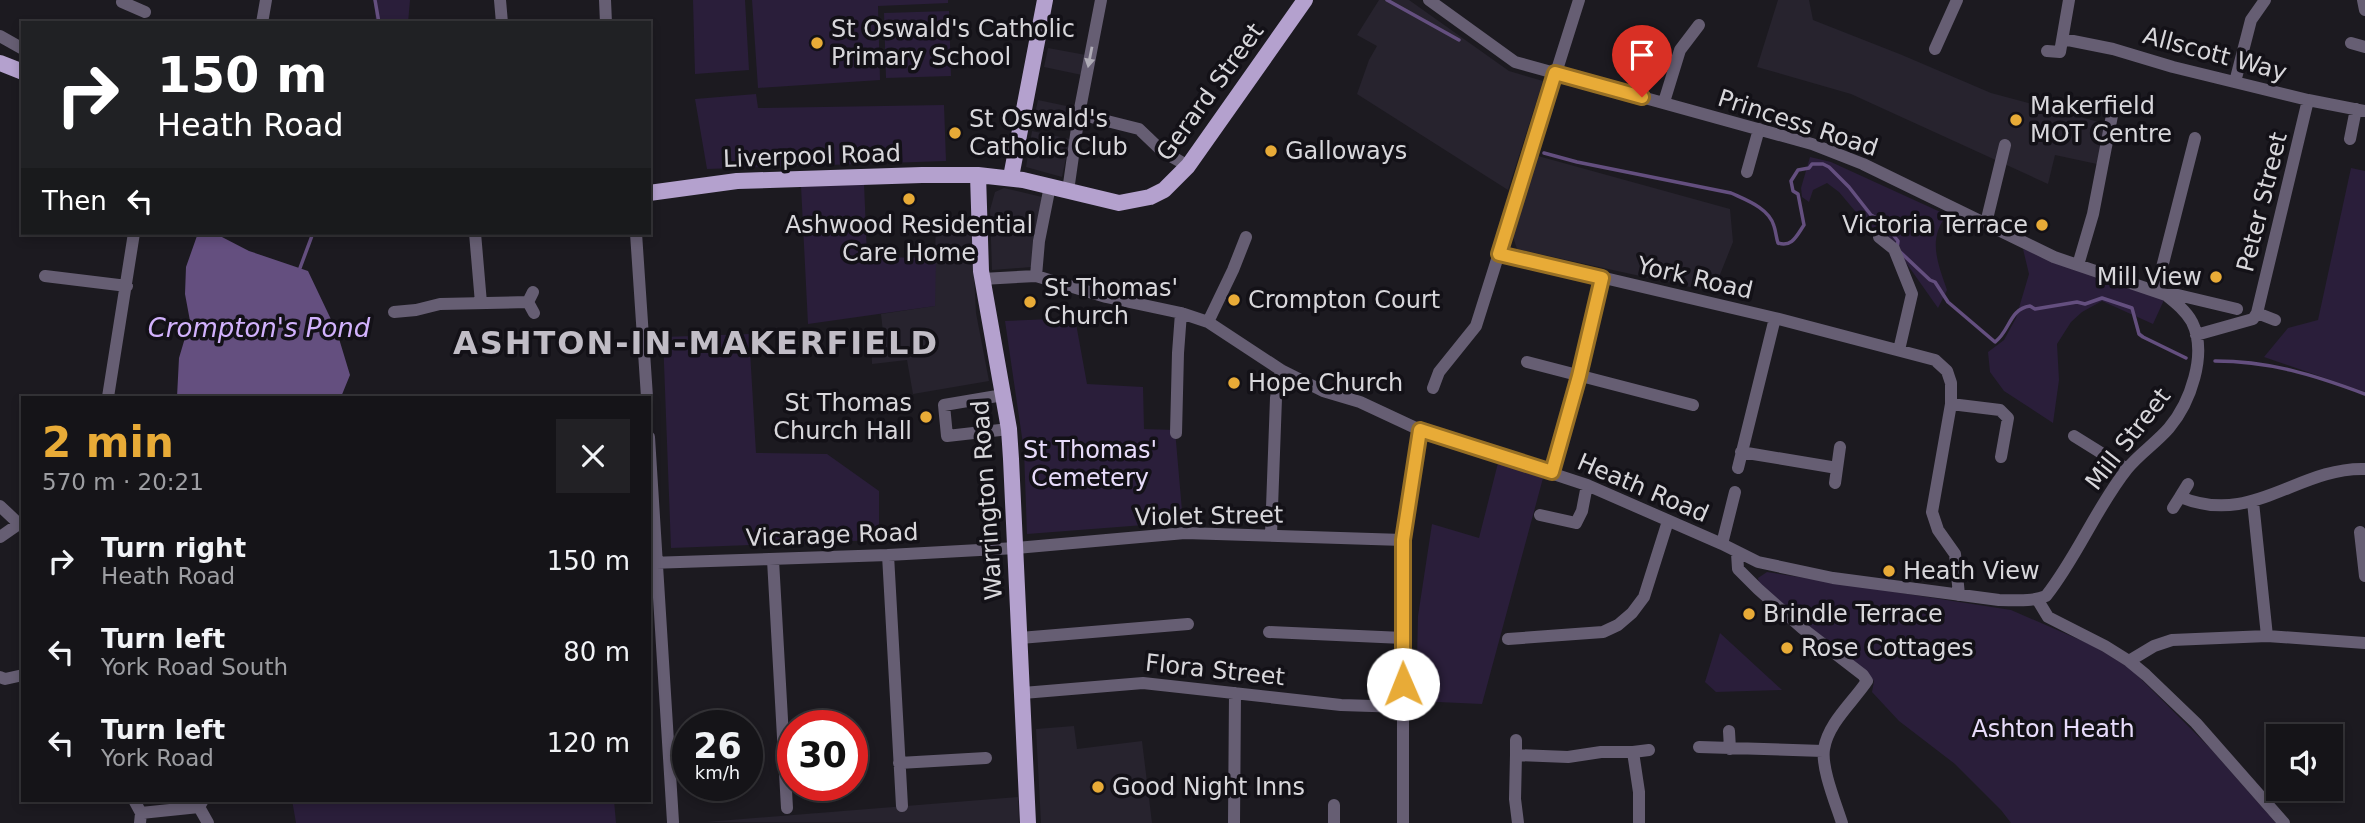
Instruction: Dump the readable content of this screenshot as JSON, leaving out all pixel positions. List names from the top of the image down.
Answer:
{
  "streets": {
    "main road": ["Gerard Street", "Liverpool Road", "Warrington Road"],
    "street": [
      "Allscott Way",
      "Princess Road",
      "Peter Street",
      "York Road",
      "Mill Street",
      "Heath Road",
      "Violet Street",
      "Vicarage Road",
      "Flora Street"
    ]
  },
  "crossings": [
    ["Allscott Way", "Peter Street"],
    ["Gerard Street", "Liverpool Road"],
    ["Gerard Street", "Warrington Road"],
    ["Liverpool Road", "Warrington Road"],
    ["York Road", "Heath Road"],
    ["Mill Street", "Heath Road"],
    ["Heath Road", "Warrington Road"],
    ["Warrington Road", "Violet Street"],
    ["Warrington Road", "Vicarage Road"],
    ["Warrington Road", "Flora Street"],
    ["Violet Street", "Vicarage Road"]
  ],
  "districts": ["ASHTON-IN-MAKERFIELD"],
  "water": ["Crompton's Pond"],
  "parks": ["St Thomas' Cemetery", "Ashton Heath"],
  "places": [
    "St Oswald's Catholic Primary School",
    "Makerfield MOT Centre",
    "St Oswald's Catholic Club",
    "Galloways",
    "Ashwood Residential Care Home",
    "Victoria Terrace",
    "Mill View",
    "Crompton Court",
    "St Thomas' Church",
    "Hope Church",
    "St Thomas Church Hall",
    "Heath View",
    "Brindle Terrace",
    "Rose Cottages",
    "Good Night Inns"
  ],
  "page": {
    "turn": ["150 m", "Heath Road"],
    "then": "Then",
    "heading": ["2 min", "570 m · 20:21"],
    "list": [
      {
        "name": "Turn right",
        "note": "Heath Road",
        "value": "150 m"
      },
      {
        "name": "Turn left",
        "note": "York Road South",
        "value": "80 m"
      },
      {
        "name": "Turn left",
        "note": "York Road",
        "value": "120 m"
      }
    ],
    "speed": "26 km/h",
    "limit": "30"
  }
}
